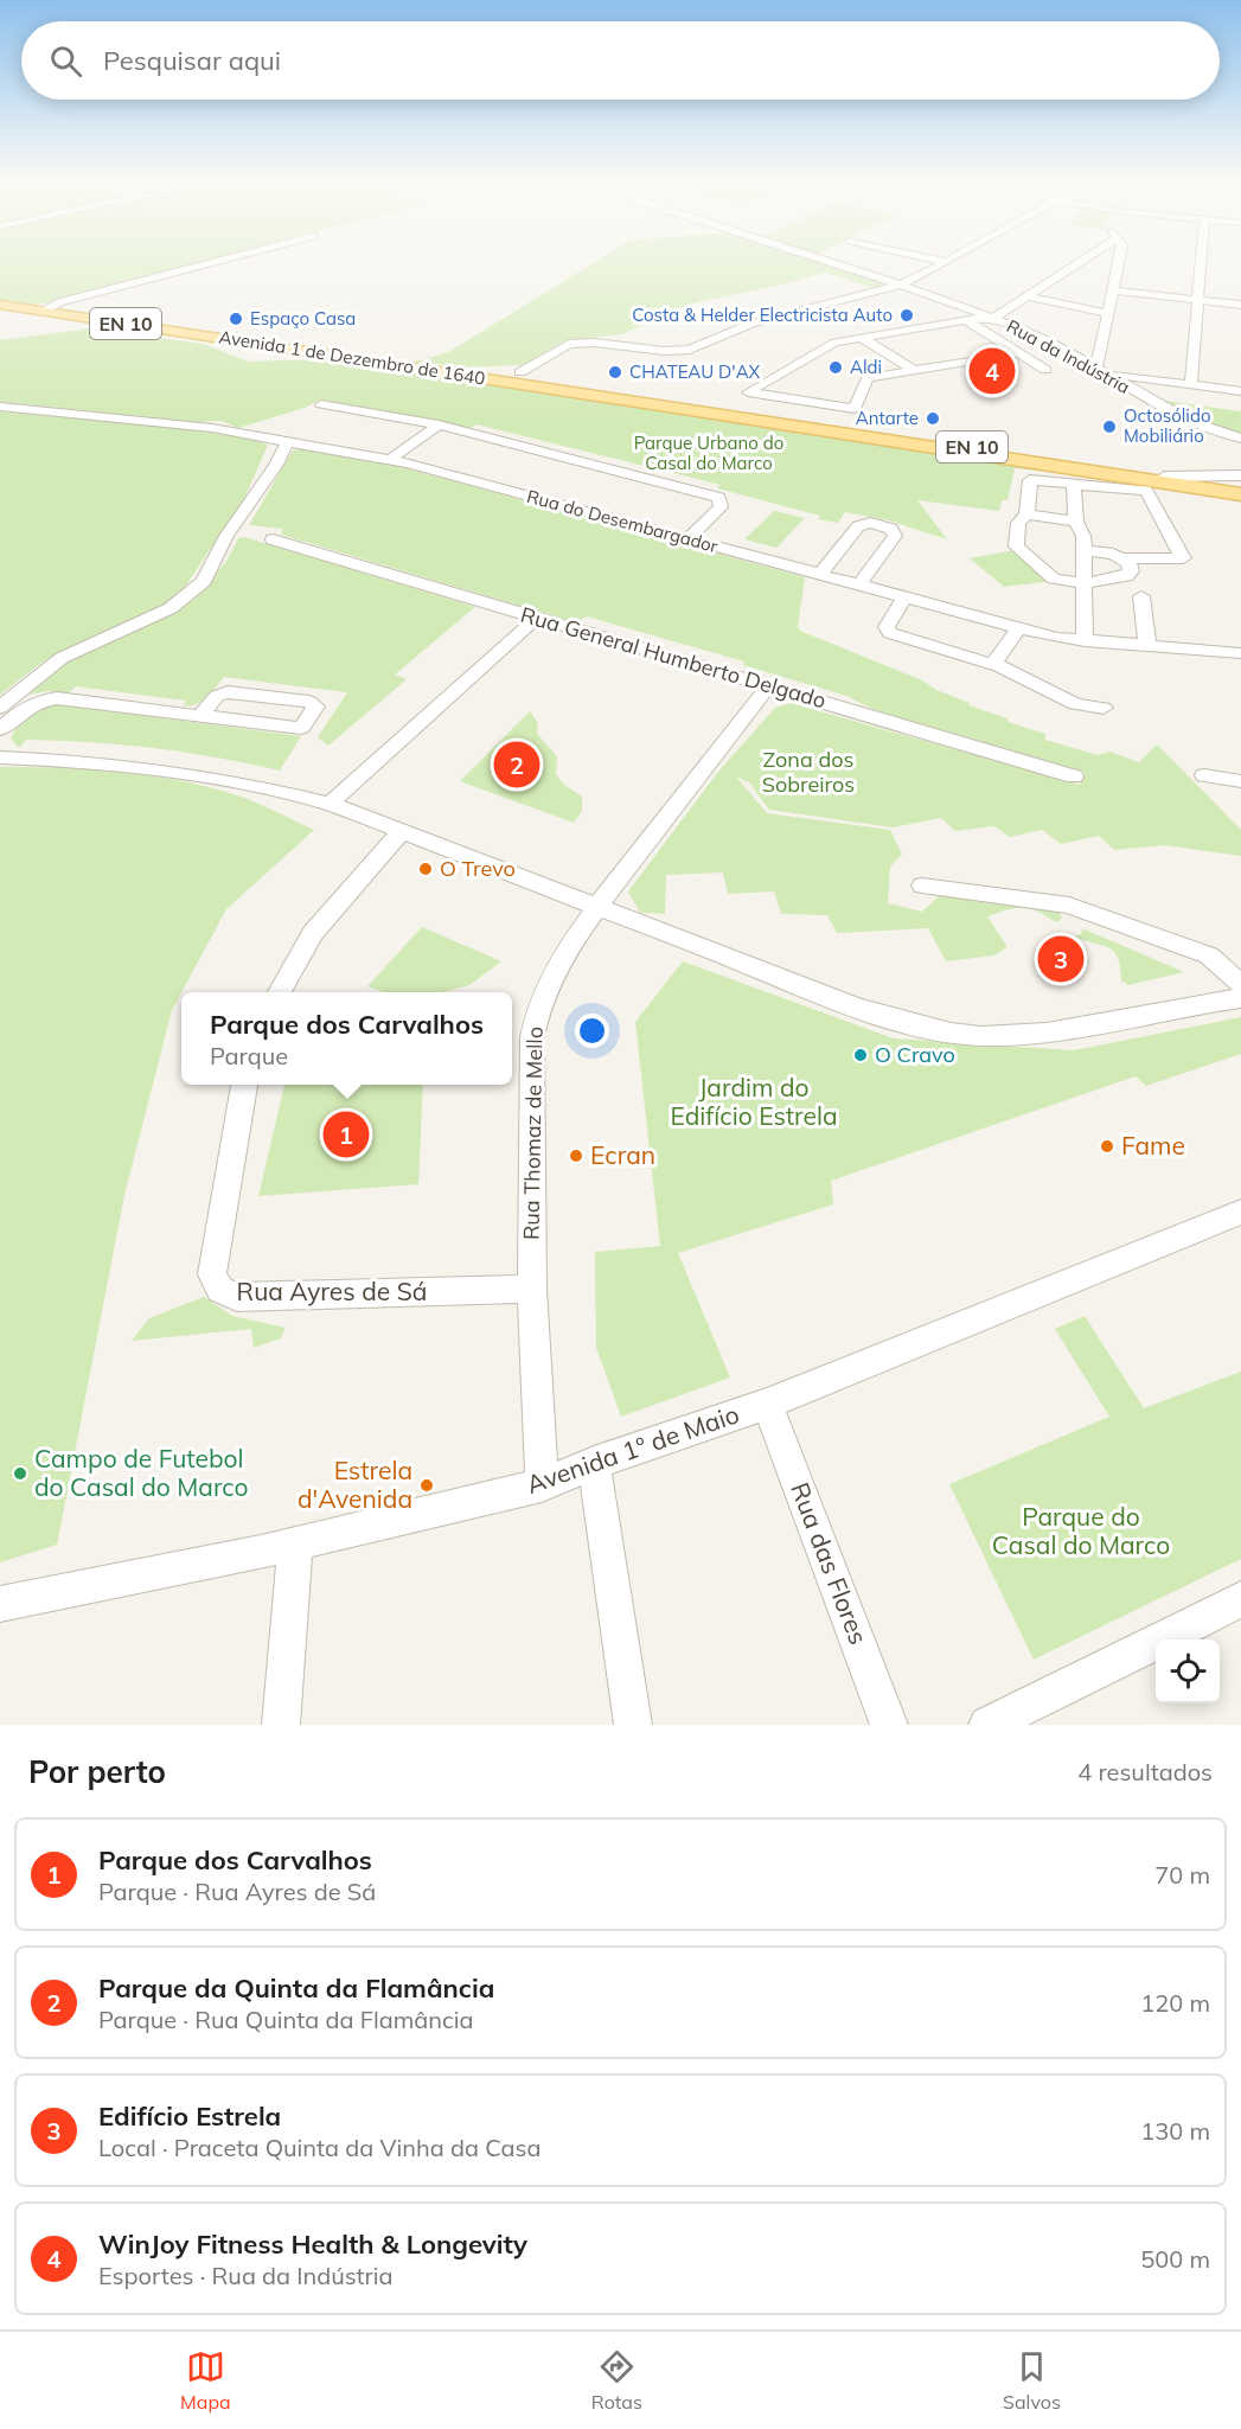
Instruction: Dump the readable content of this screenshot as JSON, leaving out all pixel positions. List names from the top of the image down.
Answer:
{
  "streets": {
    "main road": ["EN 10", "Avenida 1 de Dezembro de 1640"],
    "street": [
      "Rua da Indústria",
      "Rua do Desembargador",
      "Rua General Humberto Delgado",
      "Rua Thomaz de Mello",
      "Rua Ayres de Sá",
      "Avenida 1º de Maio",
      "Rua das Flores"
    ]
  },
  "crossings": [
    ["Rua General Humberto Delgado", "Rua Thomaz de Mello"],
    ["Rua Thomaz de Mello", "Rua Ayres de Sá"],
    ["Rua Thomaz de Mello", "Avenida 1º de Maio"],
    ["Avenida 1º de Maio", "Rua das Flores"]
  ],
  "parks": [
    "Parque Urbano do Casal do Marco",
    "Zona dos Sobreiros",
    "Jardim do Edifício Estrela",
    "Parque do Casal do Marco"
  ],
  "places": [
    "Costa & Helder Electricista Auto",
    "Espaço Casa",
    "Aldi",
    "CHATEAU D'AX",
    "Antarte",
    "Octosólido Mobiliário",
    "O Trevo",
    "O Cravo",
    "Fame",
    "Ecran",
    "Campo de Futebol do Casal do Marco",
    "Estrela d'Avenida"
  ],
  "page": {
    "search": "Pesquisar aqui",
    "pins": [
      "4",
      "2",
      "3",
      "1"
    ],
    "popup": ["Parque dos Carvalhos", "Parque"],
    "heading": ["Por perto", "4 resultados"],
    "list": [
      {
        "mark": "1",
        "name": "Parque dos Carvalhos",
        "note": "Parque · Rua Ayres de Sá",
        "value": "70 m"
      },
      {
        "mark": "2",
        "name": "Parque da Quinta da Flamância",
        "note": "Parque · Rua Quinta da Flamância",
        "value": "120 m"
      },
      {
        "mark": "3",
        "name": "Edifício Estrela",
        "note": "Local · Praceta Quinta da Vinha da Casa",
        "value": "130 m"
      },
      {
        "mark": "4",
        "name": "WinJoy Fitness Health & Longevity",
        "note": "Esportes · Rua da Indústria",
        "value": "500 m"
      }
    ],
    "nav": ["Mapa", "Rotas", "Salvos"]
  }
}
